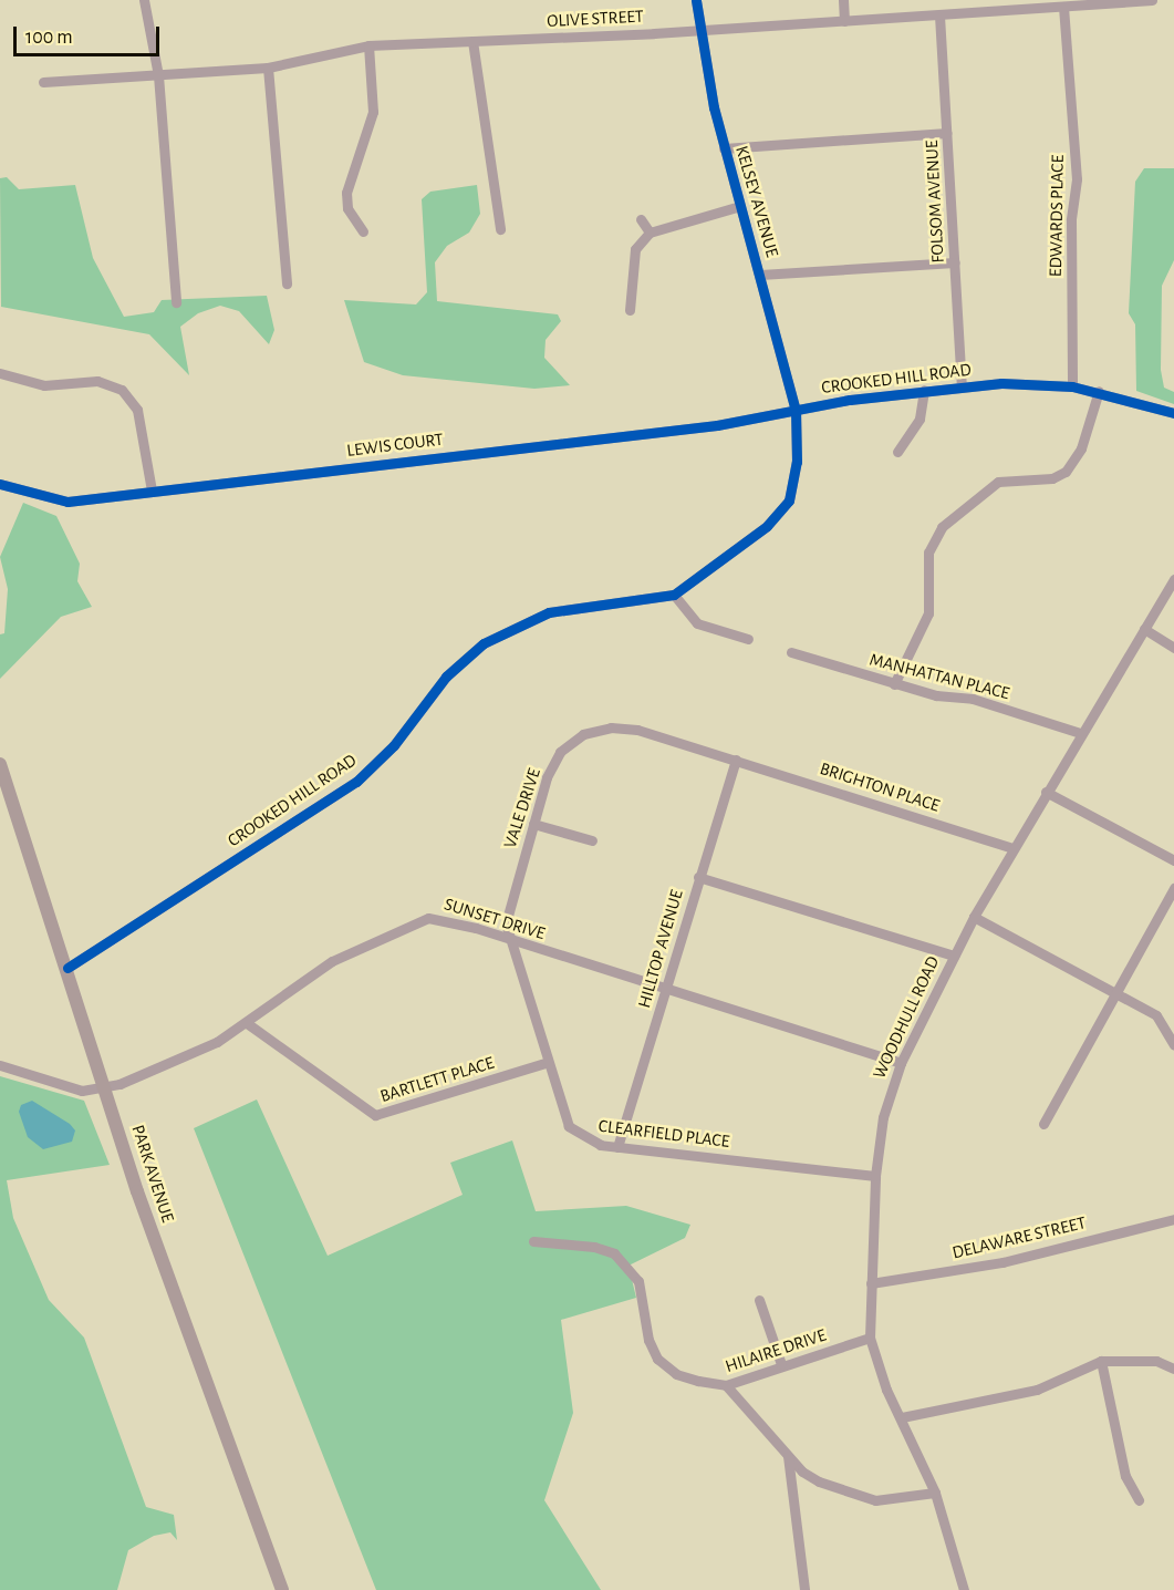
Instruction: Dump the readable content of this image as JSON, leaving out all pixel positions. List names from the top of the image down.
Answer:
{
  "streets": {
    "main road": ["PARK AVENUE"],
    "street": [
      "OLIVE STREET",
      "KELSEY AVENUE",
      "FOLSOM AVENUE",
      "EDWARDS PLACE",
      "CROOKED HILL ROAD",
      "LEWIS COURT",
      "MANHATTAN PLACE",
      "BRIGHTON PLACE",
      "VALE DRIVE",
      "SUNSET DRIVE",
      "HILLTOP AVENUE",
      "WOODHULL ROAD",
      "BARTLETT PLACE",
      "CLEARFIELD PLACE",
      "DELAWARE STREET",
      "HILAIRE DRIVE"
    ]
  },
  "crossings": [
    ["OLIVE STREET", "KELSEY AVENUE"],
    ["OLIVE STREET", "FOLSOM AVENUE"],
    ["OLIVE STREET", "EDWARDS PLACE"],
    ["KELSEY AVENUE", "CROOKED HILL ROAD"],
    ["KELSEY AVENUE", "LEWIS COURT"],
    ["FOLSOM AVENUE", "CROOKED HILL ROAD"],
    ["EDWARDS PLACE", "CROOKED HILL ROAD"],
    ["CROOKED HILL ROAD", "LEWIS COURT"],
    ["CROOKED HILL ROAD", "PARK AVENUE"],
    ["MANHATTAN PLACE", "WOODHULL ROAD"],
    ["BRIGHTON PLACE", "VALE DRIVE"],
    ["BRIGHTON PLACE", "HILLTOP AVENUE"],
    ["BRIGHTON PLACE", "WOODHULL ROAD"],
    ["VALE DRIVE", "SUNSET DRIVE"],
    ["VALE DRIVE", "HILLTOP AVENUE"],
    ["VALE DRIVE", "CLEARFIELD PLACE"],
    ["SUNSET DRIVE", "HILLTOP AVENUE"],
    ["SUNSET DRIVE", "WOODHULL ROAD"],
    ["SUNSET DRIVE", "BARTLETT PLACE"],
    ["SUNSET DRIVE", "CLEARFIELD PLACE"],
    ["SUNSET DRIVE", "PARK AVENUE"],
    ["HILLTOP AVENUE", "CLEARFIELD PLACE"],
    ["WOODHULL ROAD", "CLEARFIELD PLACE"],
    ["WOODHULL ROAD", "DELAWARE STREET"],
    ["WOODHULL ROAD", "HILAIRE DRIVE"],
    ["BARTLETT PLACE", "CLEARFIELD PLACE"]
  ],
  "scale_bar": "100 m"
}
